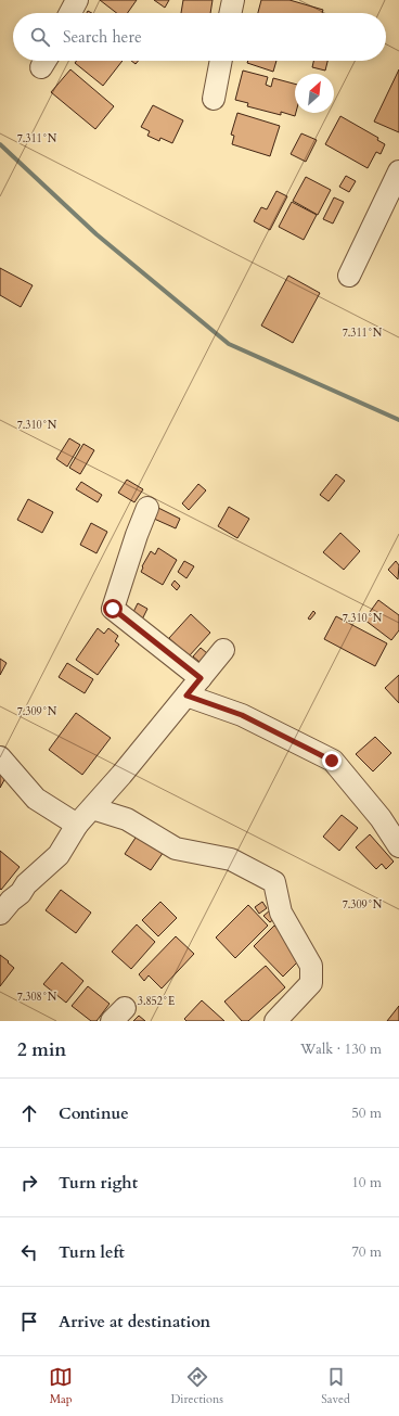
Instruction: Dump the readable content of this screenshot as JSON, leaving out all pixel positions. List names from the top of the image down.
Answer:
{
  "north": "top right",
  "page": {
    "search": "Search here",
    "heading": ["2 min", "Walk · 130 m"],
    "list": [
      ["Continue", "50 m"],
      ["Turn right", "10 m"],
      ["Turn left", "70 m"],
      "Arrive at destination"
    ],
    "nav": ["Map", "Directions", "Saved"]
  },
  "coordinates": [
    "7.311°N",
    "7.310°N",
    "7.309°N",
    "7.308°N",
    "3.852°E"
  ]
}
